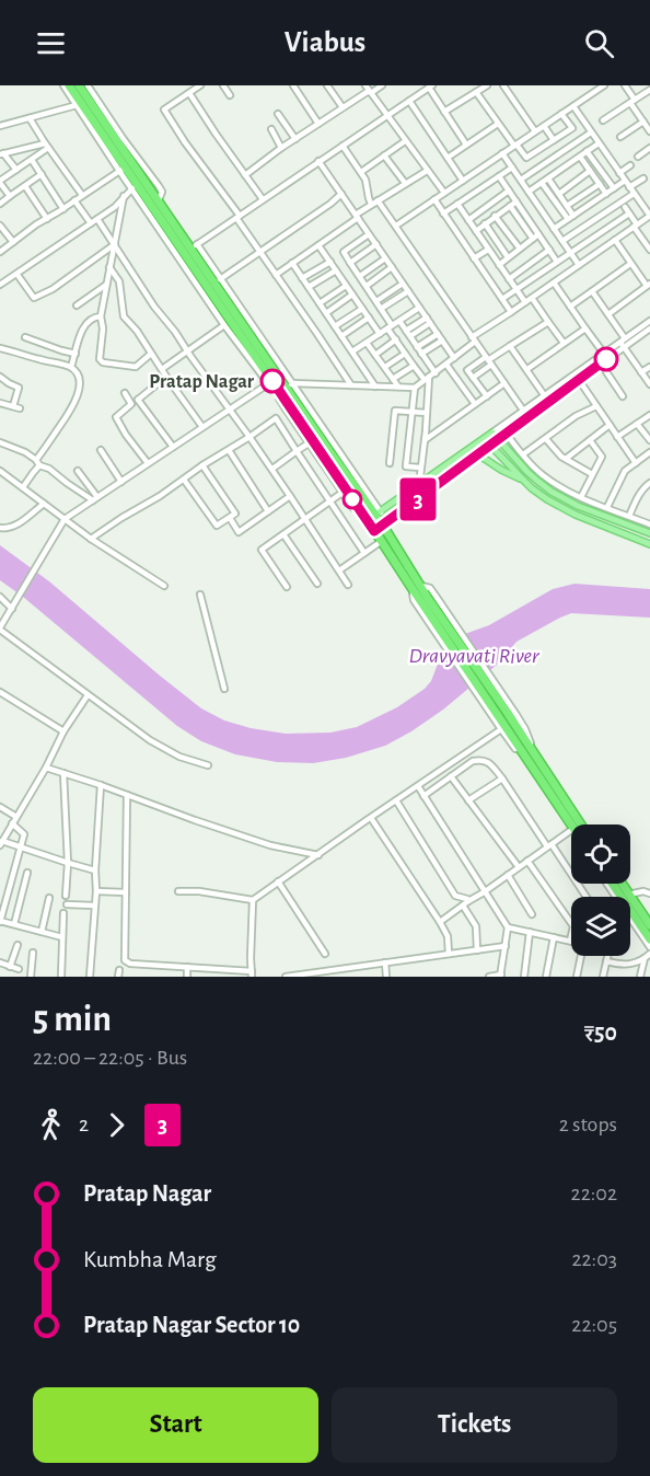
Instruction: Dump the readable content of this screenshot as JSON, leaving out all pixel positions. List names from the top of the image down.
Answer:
{
  "water": ["Dravyavati River"],
  "places": ["Pratap Nagar"],
  "lines": ["bus line 3"],
  "page": {
    "header": "Viabus",
    "on_map": "3",
    "heading": ["5 min", "22:00 – 22:05 · Bus", "₹50"],
    "legs": ["2", "3", "2 stops"],
    "list": [
      {
        "name": "Pratap Nagar",
        "value": "22:02"
      },
      {
        "name": "Kumbha Marg",
        "value": "22:03"
      },
      {
        "name": "Pratap Nagar Sector 10",
        "value": "22:05"
      }
    ],
    "buttons": ["Start", "Tickets"]
  }
}
